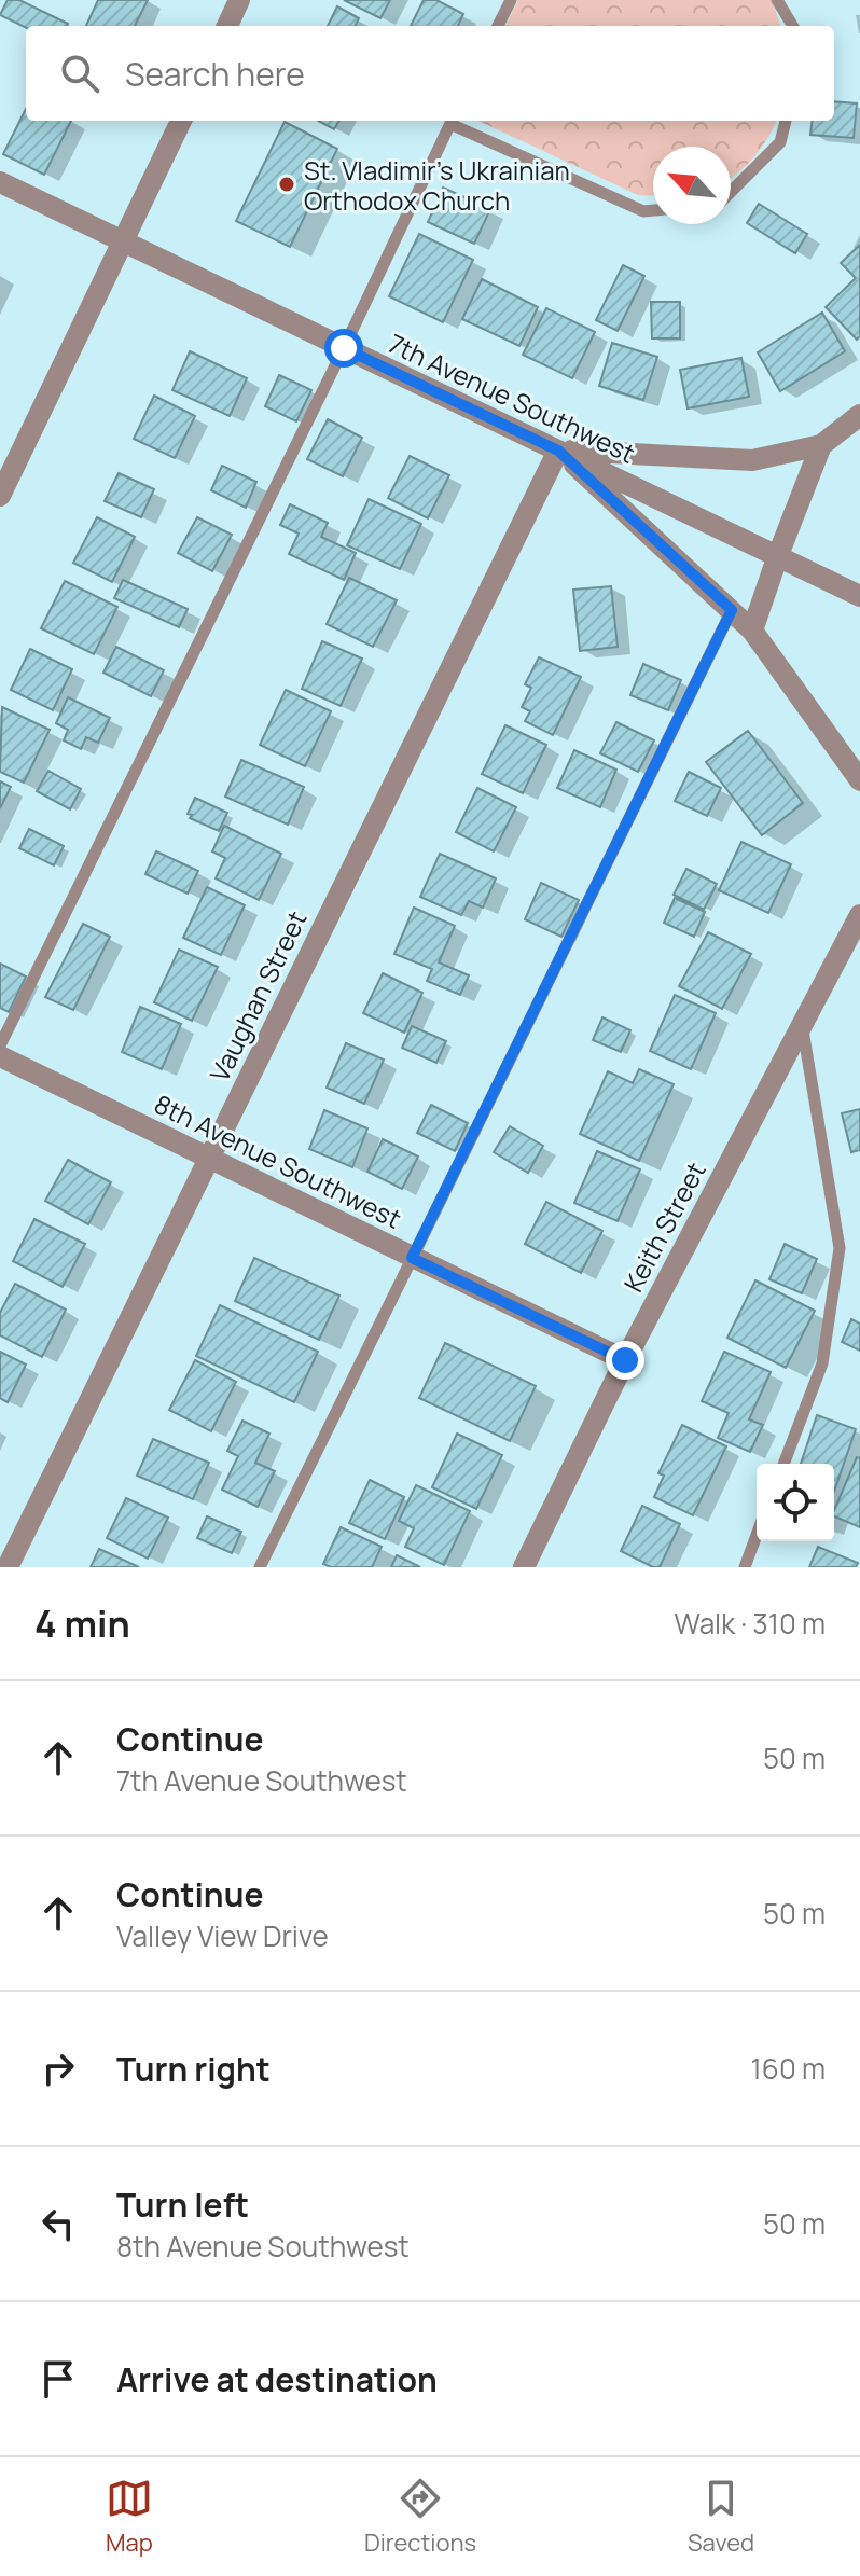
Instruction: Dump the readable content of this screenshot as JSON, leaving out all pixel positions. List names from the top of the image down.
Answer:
{
  "streets": {
    "street": [
      "7th Avenue Southwest",
      "Vaughan Street",
      "8th Avenue Southwest",
      "Keith Street"
    ]
  },
  "crossings": [
    ["7th Avenue Southwest", "Vaughan Street"],
    ["Vaughan Street", "8th Avenue Southwest"],
    ["8th Avenue Southwest", "Keith Street"]
  ],
  "places": ["St. Vladimir's Ukrainian Orthodox Church"],
  "north": "top left",
  "page": {
    "search": "Search here",
    "heading": ["4 min", "Walk · 310 m"],
    "list": [
      ["Continue", "7th Avenue Southwest", "50 m"],
      ["Continue", "Valley View Drive", "50 m"],
      ["Turn right", "160 m"],
      ["Turn left", "8th Avenue Southwest", "50 m"],
      "Arrive at destination"
    ],
    "nav": ["Map", "Directions", "Saved"]
  }
}
